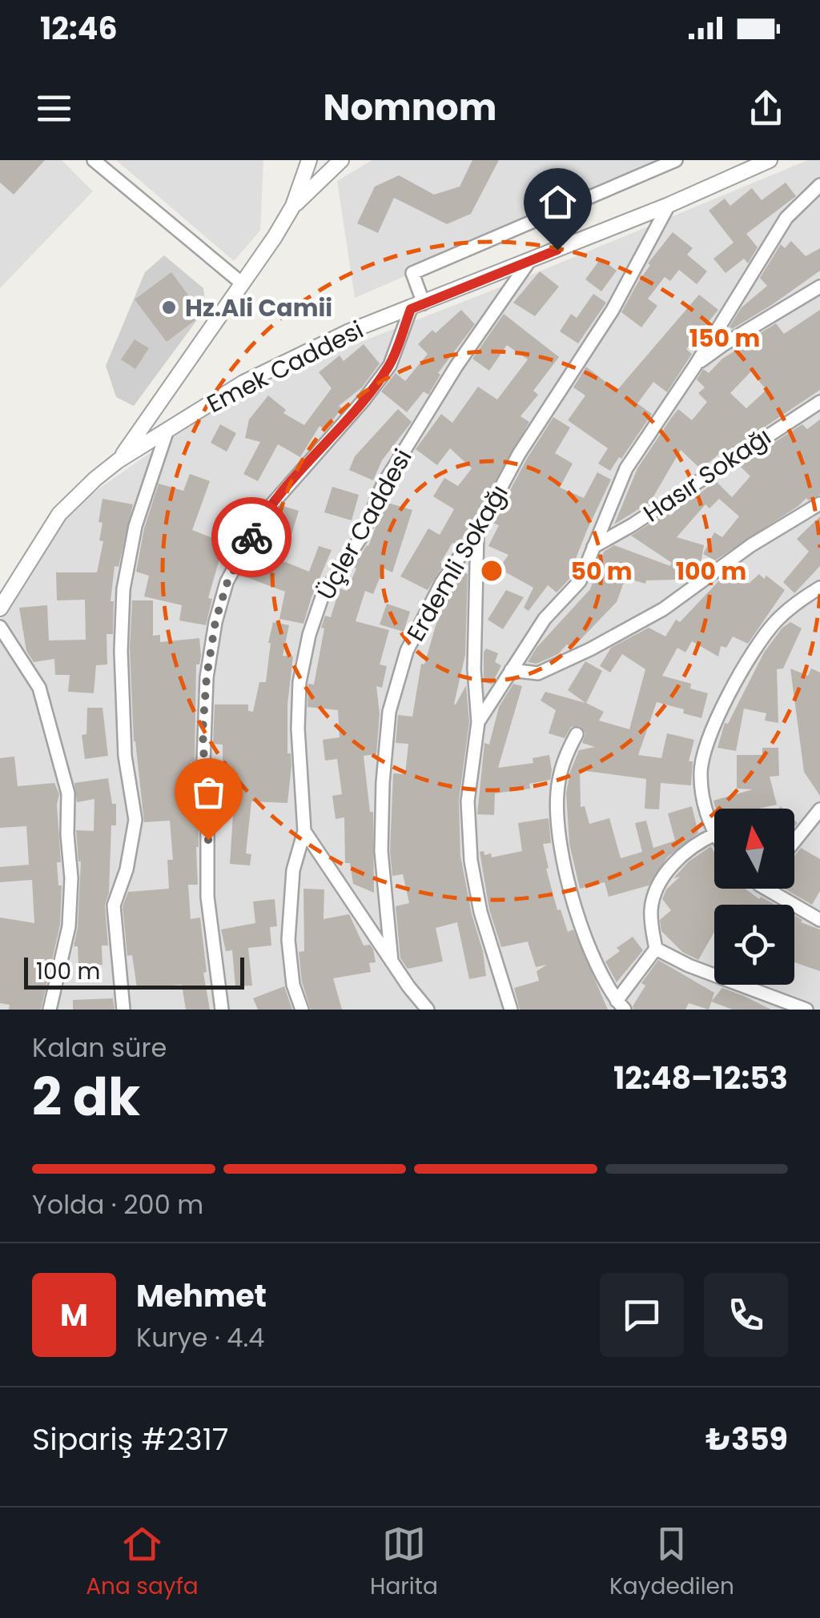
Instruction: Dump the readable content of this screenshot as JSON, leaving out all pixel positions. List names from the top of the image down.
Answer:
{
  "streets": {
    "street": [
      "Emek Caddesi",
      "Hasır Sokağı",
      "Üçler Caddesi",
      "Erdemli Sokağı"
    ]
  },
  "crossings": [
    ["Emek Caddesi", "Üçler Caddesi"],
    ["Emek Caddesi", "Erdemli Sokağı"]
  ],
  "places": ["Hz.Ali Camii"],
  "scale_bar": "100 m",
  "north": "top",
  "page": {
    "status": "12:46",
    "header": "Nomnom",
    "scale": "100 m",
    "heading": ["2 dk", "Kalan süre", "12:48–12:53"],
    "panel": [
      "Mehmet",
      "Kurye · 4.4",
      "Sipariş #2317",
      "₺359"
    ],
    "bar": "Yolda · 200 m",
    "round": "M",
    "tabs": ["Ana sayfa", "Harita", "Kaydedilen"]
  },
  "rings": ["150 m", "50 m", "100 m"]
}
